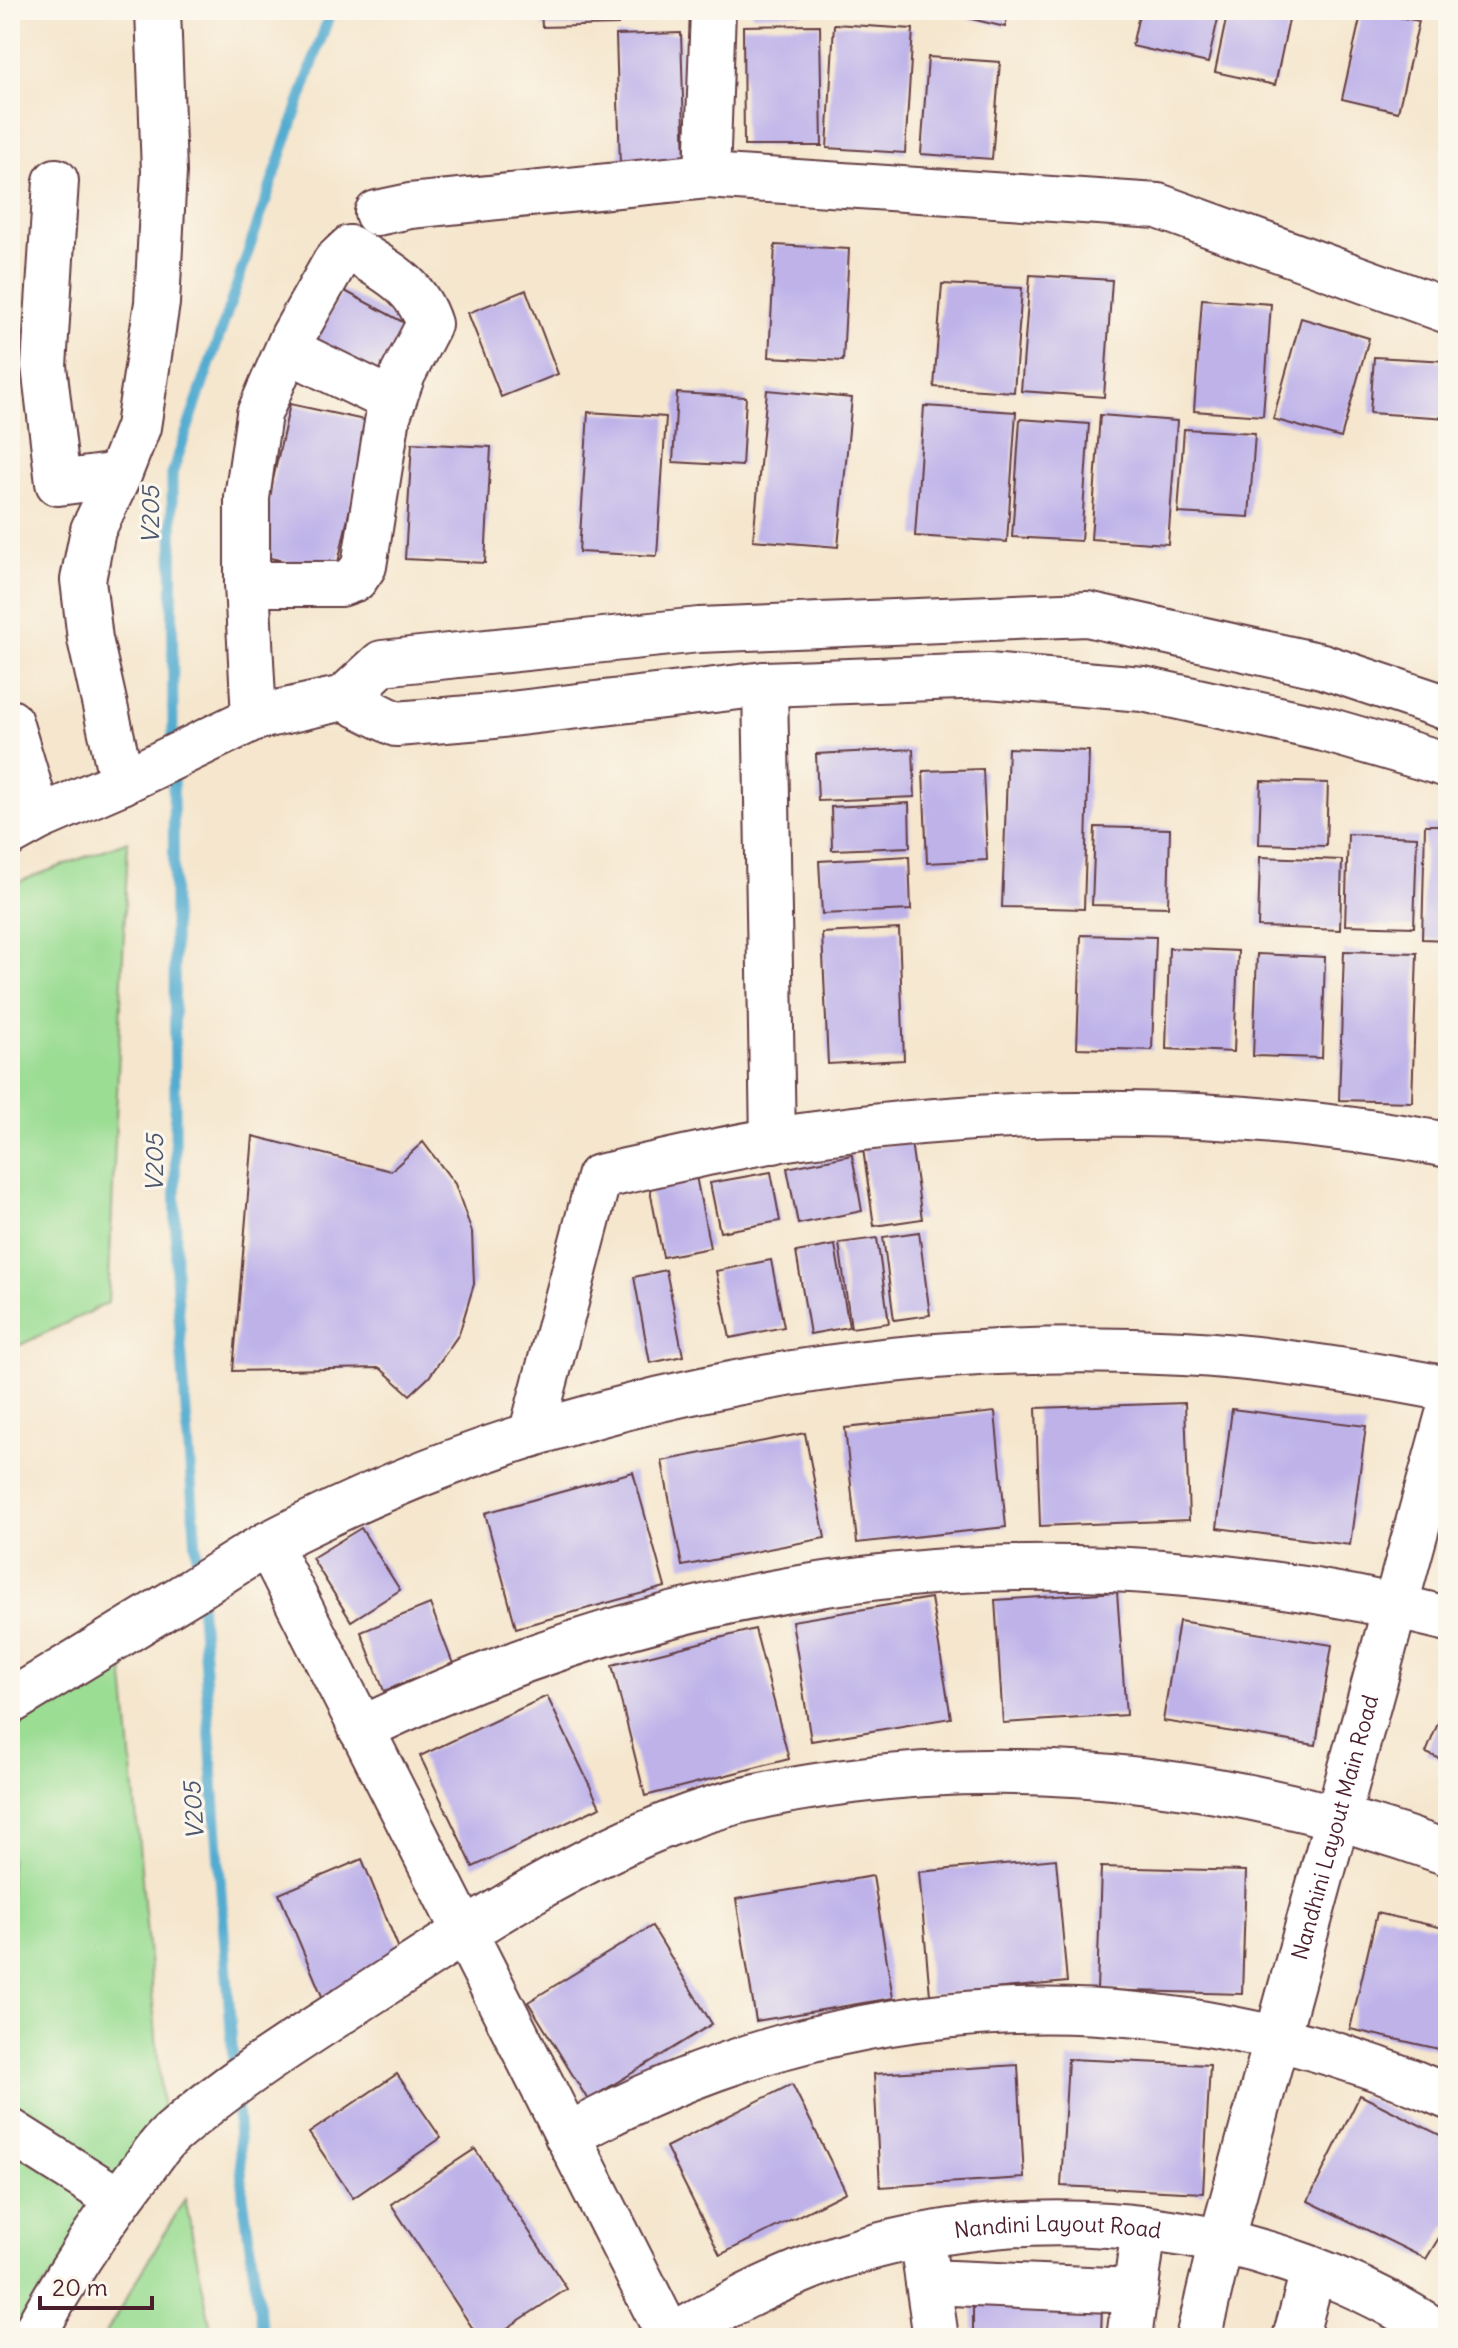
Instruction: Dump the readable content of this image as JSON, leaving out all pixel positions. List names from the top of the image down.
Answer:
{
  "streets": {
    "street": ["Nandhini Layout Main Road", "Nandini Layout Road"]
  },
  "crossings": [
    ["Nandhini Layout Main Road", "Nandini Layout Road"]
  ],
  "water": ["V205"],
  "scale_bar": "20 m"
}
